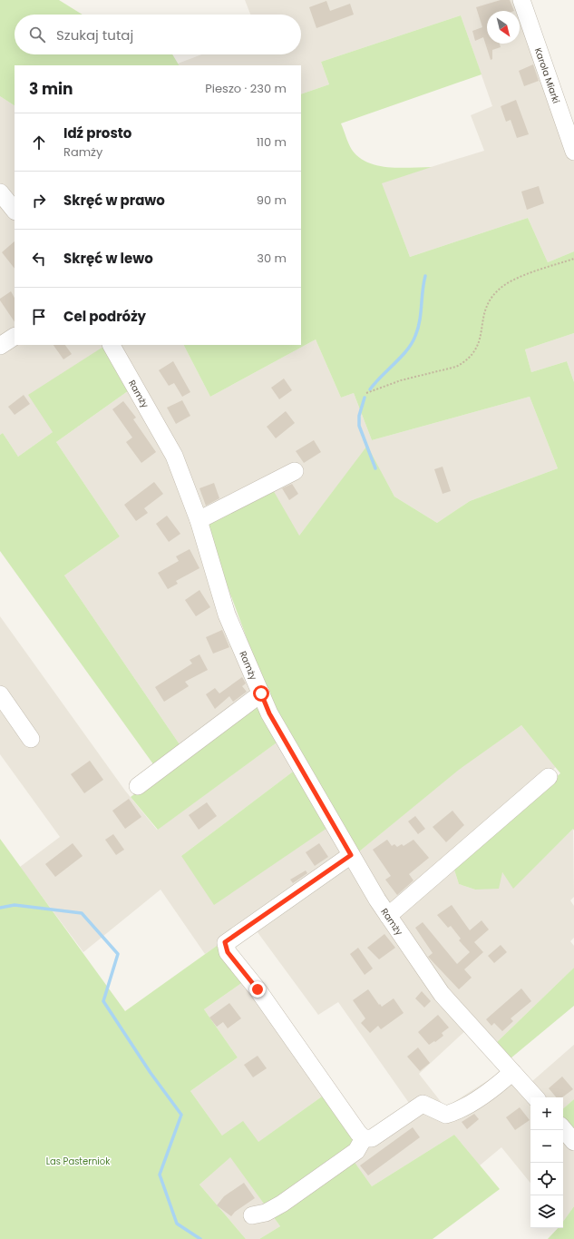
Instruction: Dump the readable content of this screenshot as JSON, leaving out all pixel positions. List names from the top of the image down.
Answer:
{
  "streets": {
    "street": ["Karola Miarki", "Ramży"]
  },
  "parks": ["Las Pasterniok"],
  "north": "bottom right",
  "page": {
    "search": "Szukaj tutaj",
    "heading": ["3 min", "Pieszo · 230 m"],
    "list": [
      ["Idź prosto", "Ramży", "110 m"],
      ["Skręć w prawo", "90 m"],
      ["Skręć w lewo", "30 m"],
      "Cel podróży"
    ],
    "map_buttons": ["+", "−"]
  }
}
